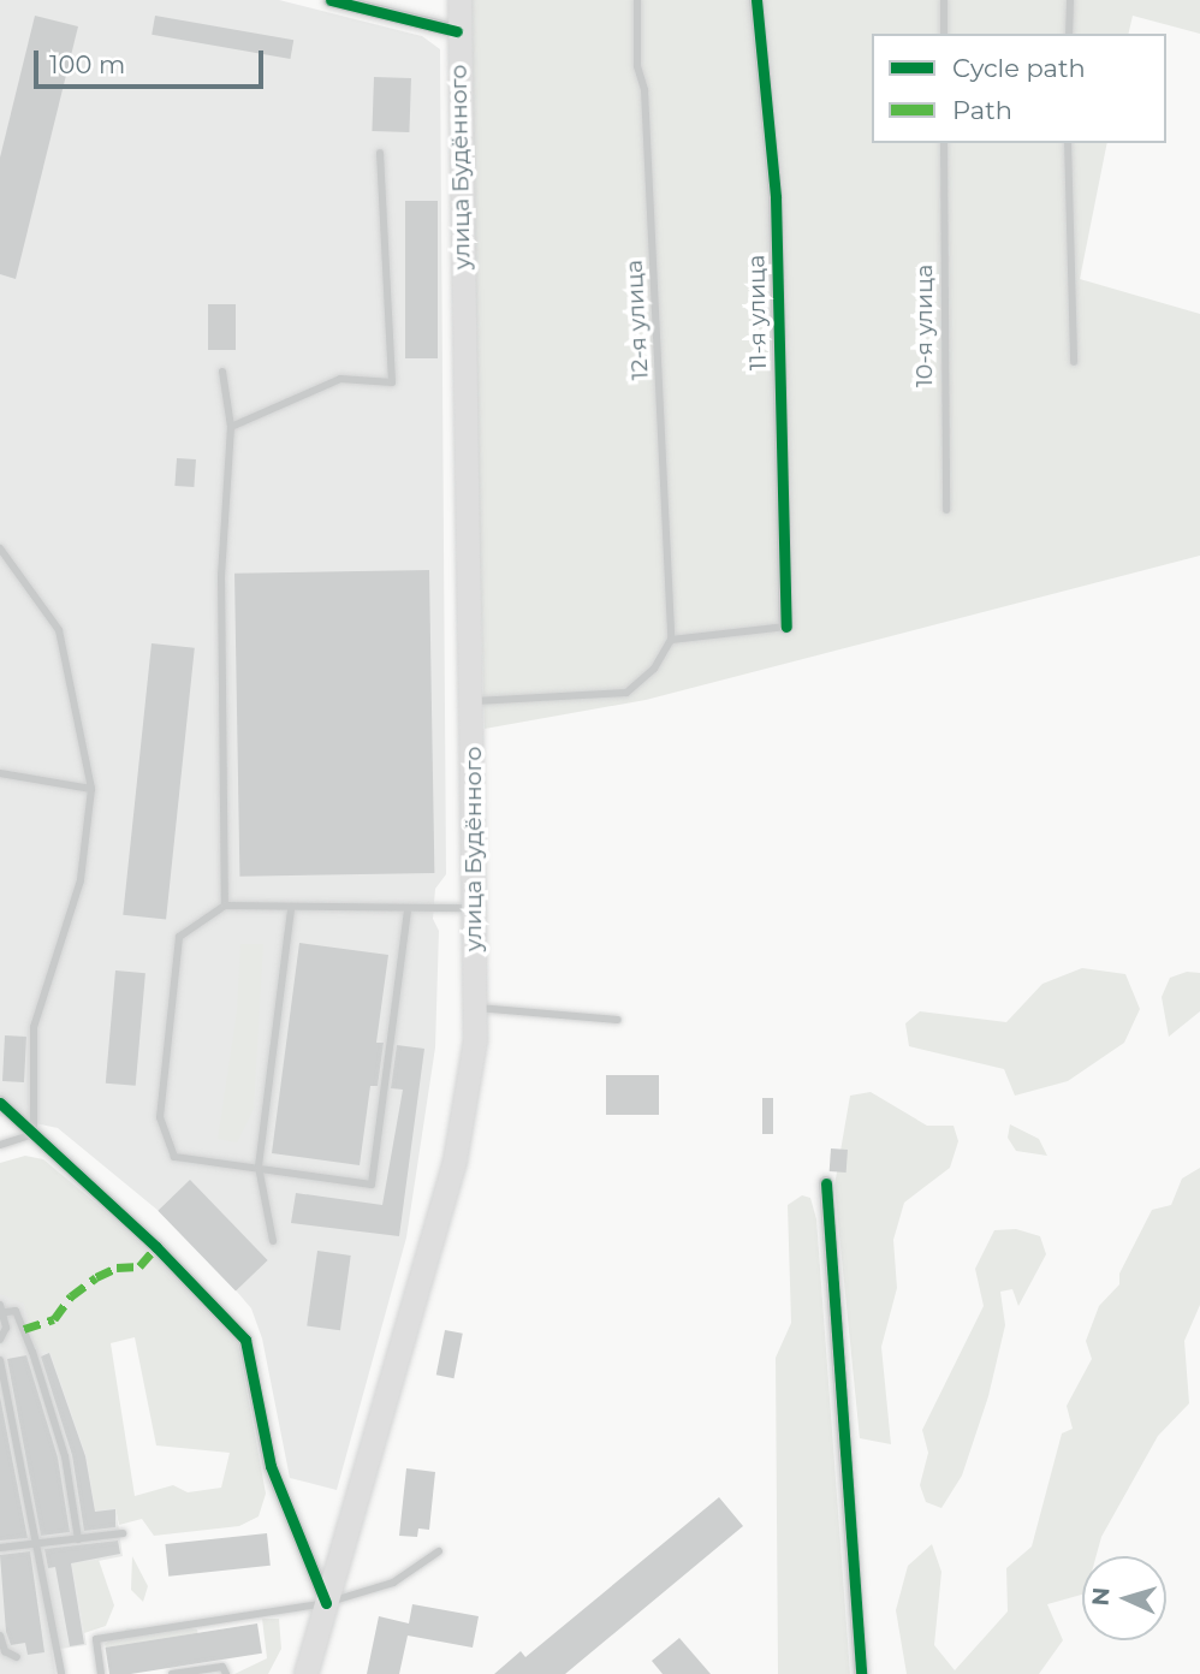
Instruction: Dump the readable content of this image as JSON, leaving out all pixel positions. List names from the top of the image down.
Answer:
{
  "streets": {
    "main road": ["улица Будённого"],
    "street": ["11-я улица"],
    "lane": ["12-я улица", "10-я улица"]
  },
  "legend": ["Cycle path", "Path"],
  "scale_bar": "100 m",
  "north": "left"
}
